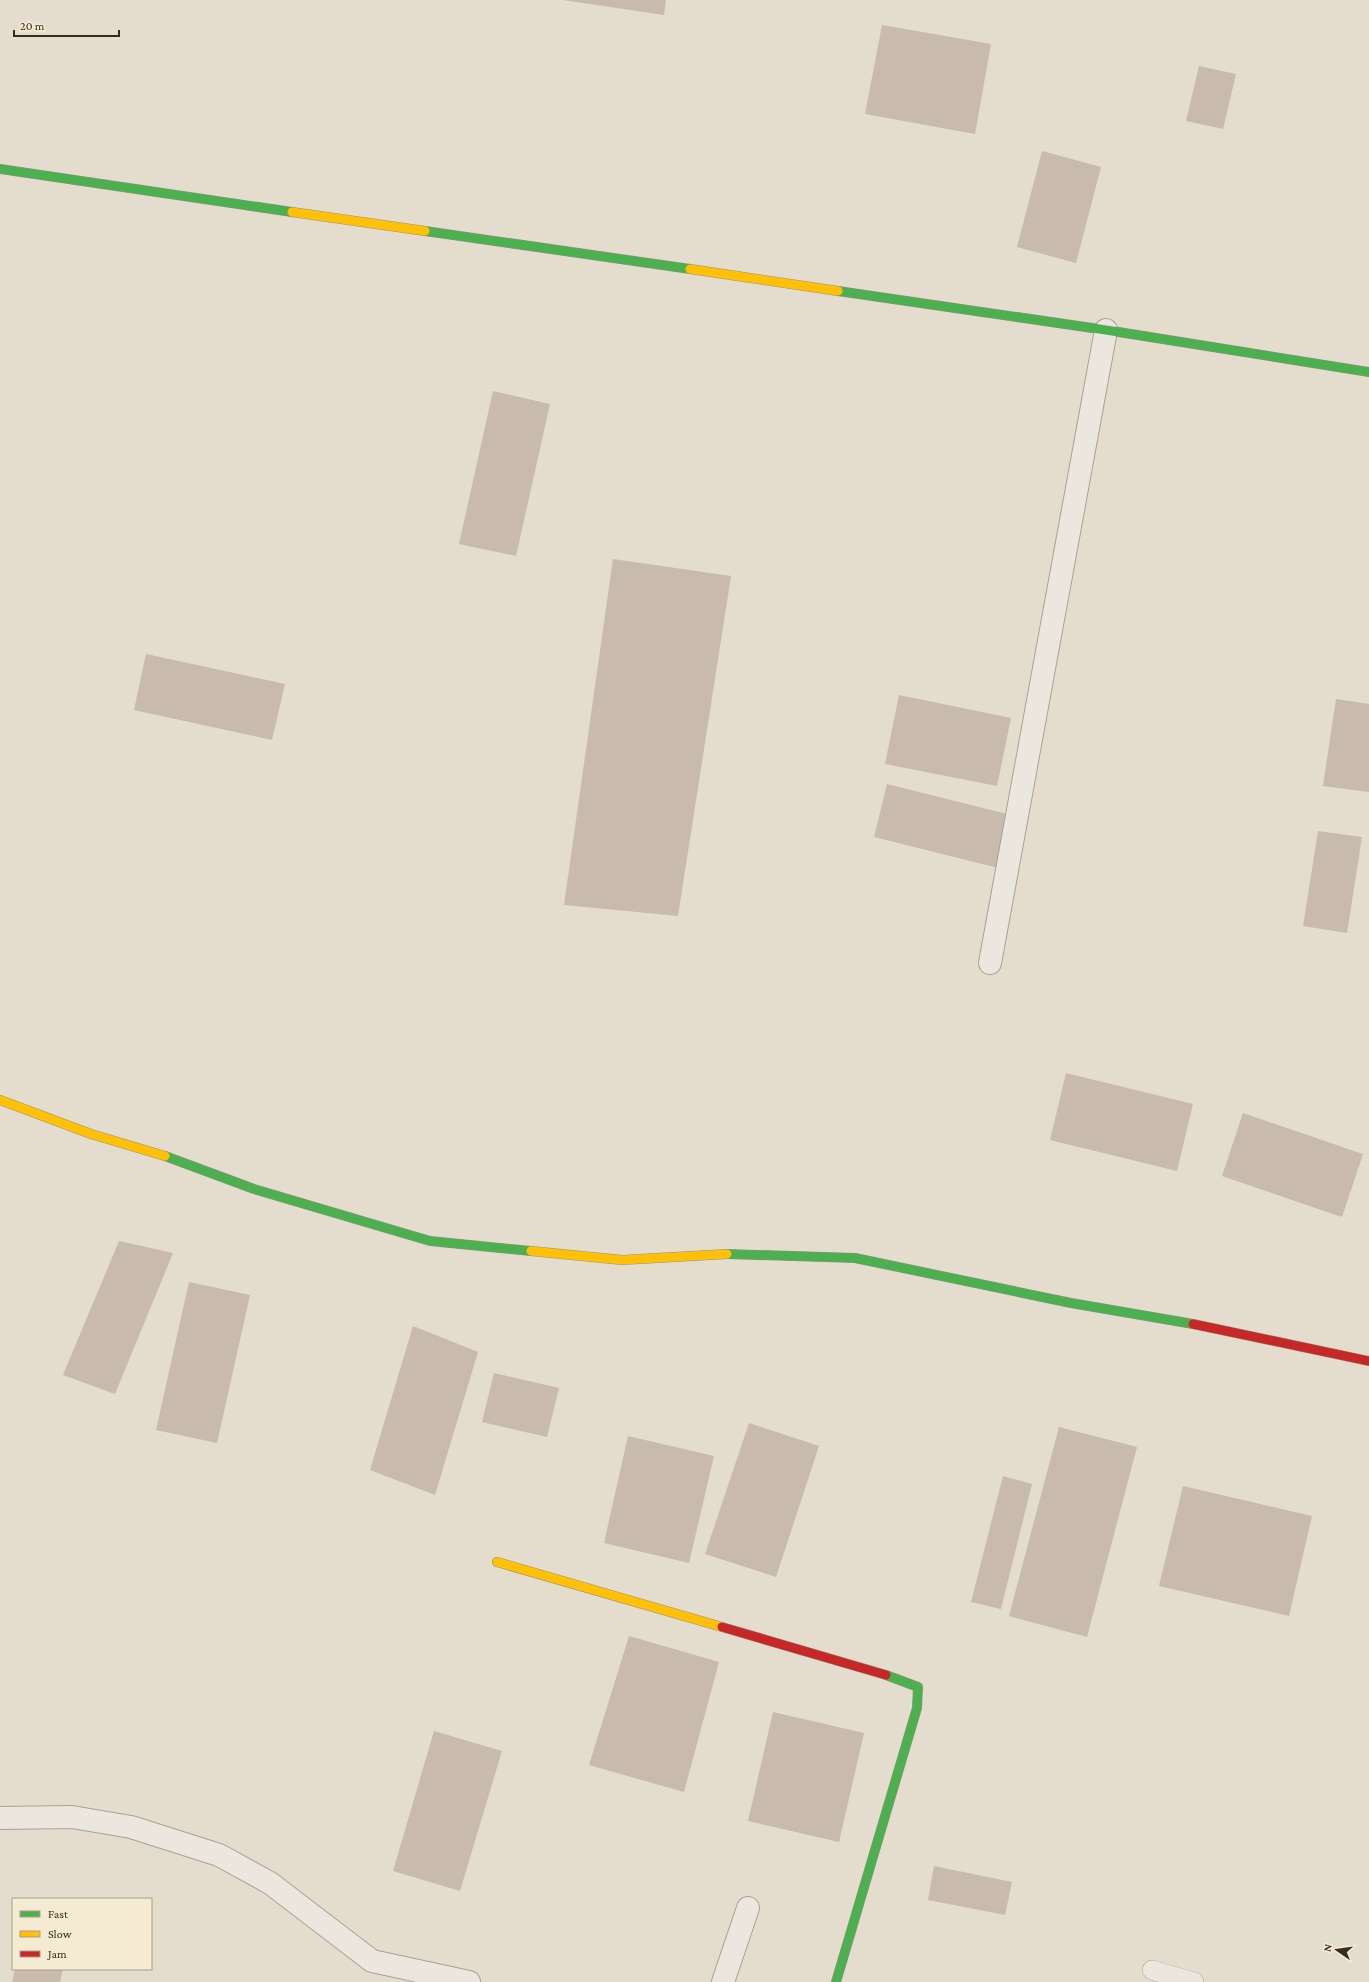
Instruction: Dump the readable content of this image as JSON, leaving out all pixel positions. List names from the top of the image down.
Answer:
{
  "legend": ["Fast", "Slow", "Jam"],
  "scale_bar": "20 m",
  "north": "left"
}
